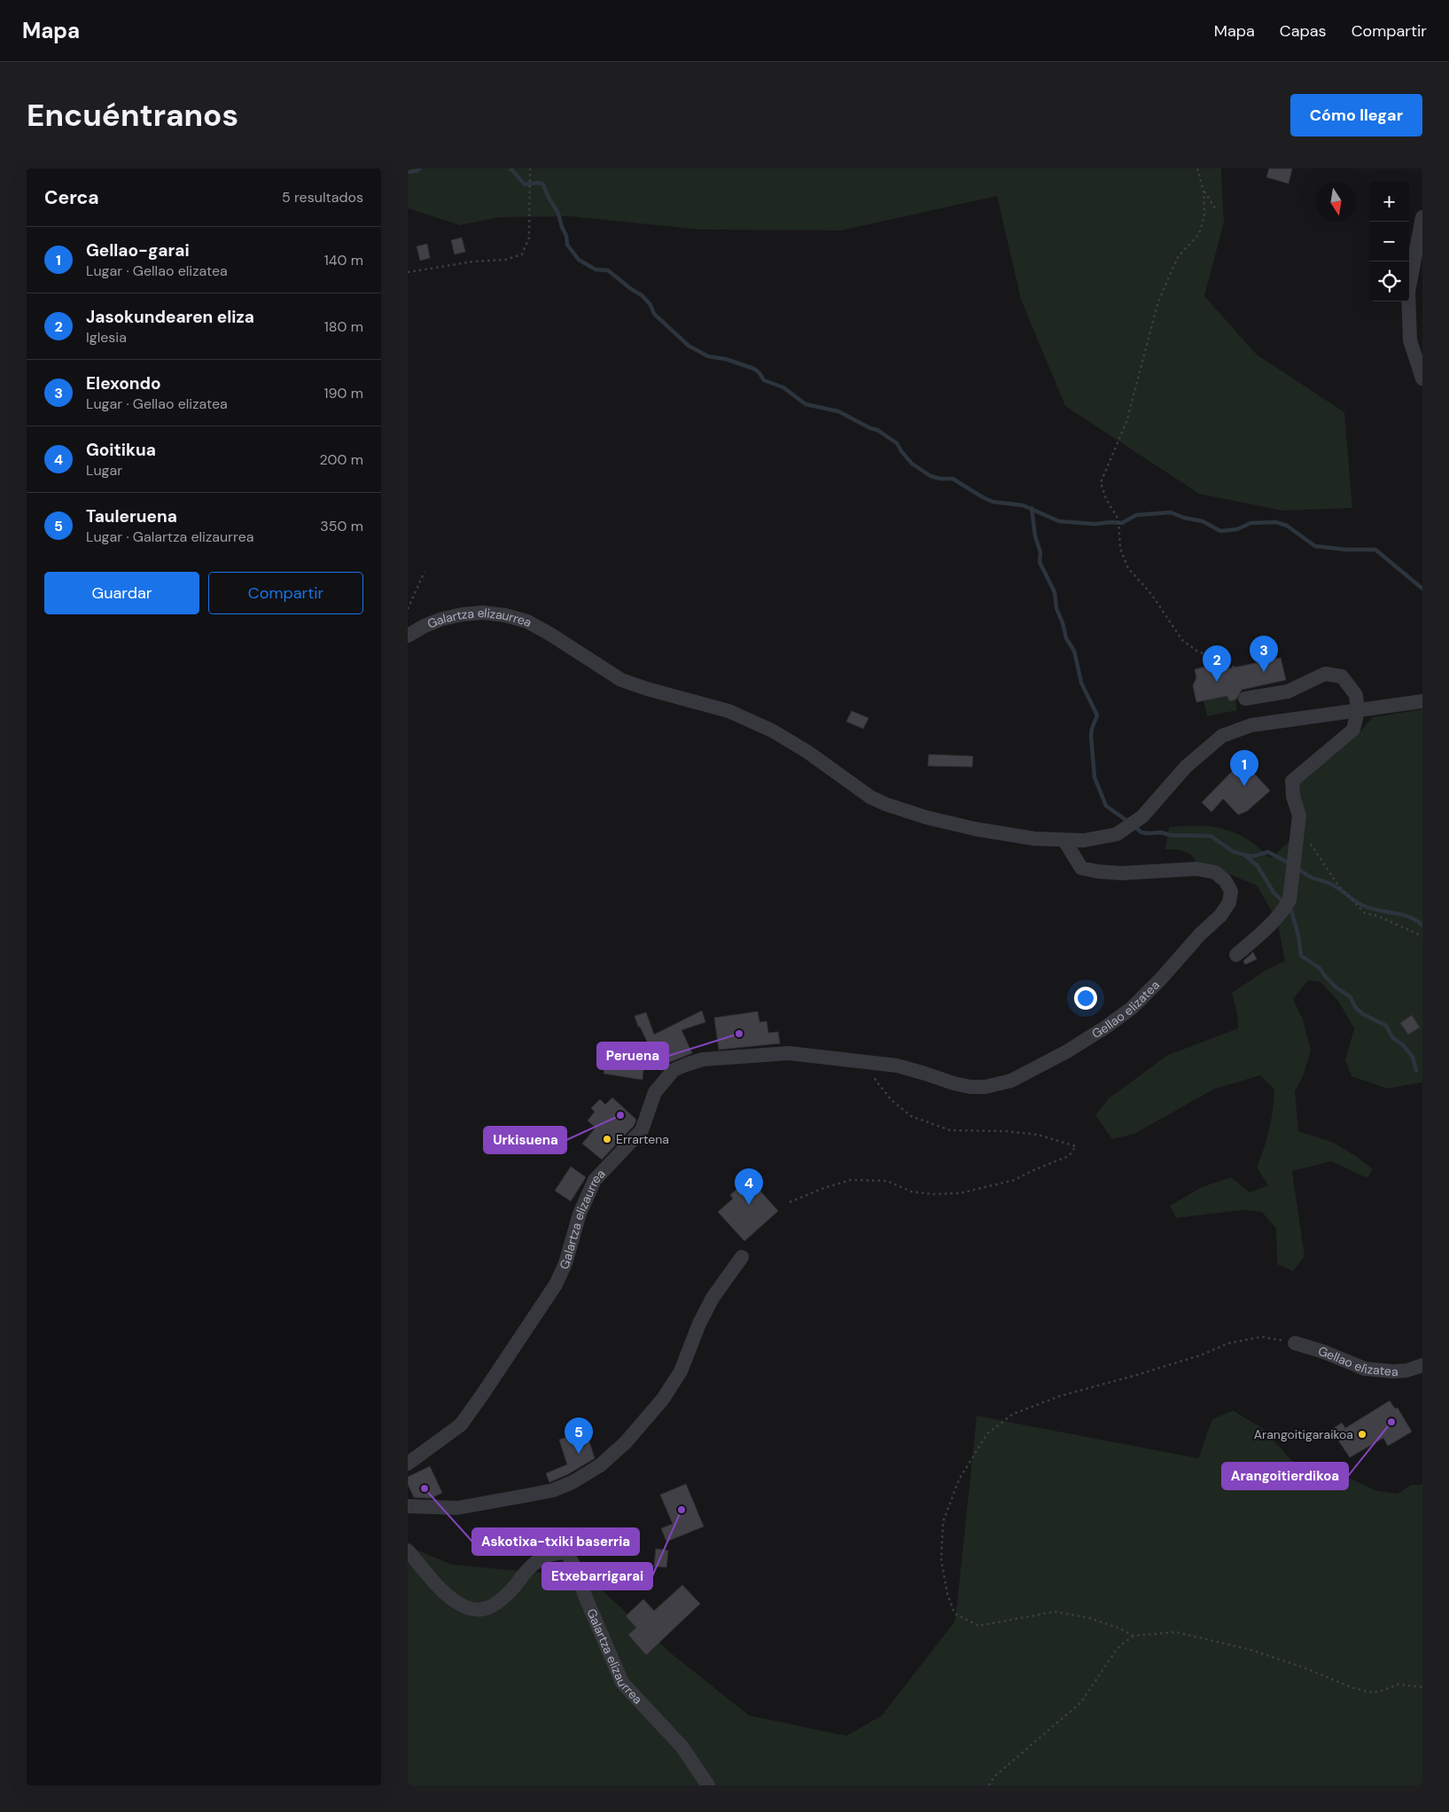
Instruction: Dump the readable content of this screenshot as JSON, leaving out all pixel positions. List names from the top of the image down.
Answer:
{
  "streets": {
    "street": ["Galartza elizaurrea", "Gellao elizatea"]
  },
  "crossings": [
    ["Galartza elizaurrea", "Gellao elizatea"]
  ],
  "places": [
    "Peruena",
    "Urkisuena",
    "Errartena",
    "Arangoitierdikoa",
    "Arangoitigaraikoa",
    "Askotixa-txiki baserria",
    "Etxebarrigarai"
  ],
  "north": "bottom",
  "page": {
    "header": "Mapa",
    "nav": ["Mapa", "Capas", "Compartir"],
    "buttons": [
      "Cómo llegar",
      ["Guardar", "Compartir"]
    ],
    "title": "Encuéntranos",
    "heading": ["Cerca", "5 resultados"],
    "map_buttons": ["+", "−"],
    "list": [
      {
        "mark": "1",
        "name": "Gellao-garai",
        "note": "Lugar · Gellao elizatea",
        "value": "140 m"
      },
      {
        "mark": "2",
        "name": "Jasokundearen eliza",
        "note": "Iglesia",
        "value": "180 m"
      },
      {
        "mark": "3",
        "name": "Elexondo",
        "note": "Lugar · Gellao elizatea",
        "value": "190 m"
      },
      {
        "mark": "4",
        "name": "Goitikua",
        "note": "Lugar",
        "value": "200 m"
      },
      {
        "mark": "5",
        "name": "Tauleruena",
        "note": "Lugar · Galartza elizaurrea",
        "value": "350 m"
      }
    ],
    "pins": [
      "3",
      "2",
      "1",
      "4",
      "5"
    ]
  }
}
